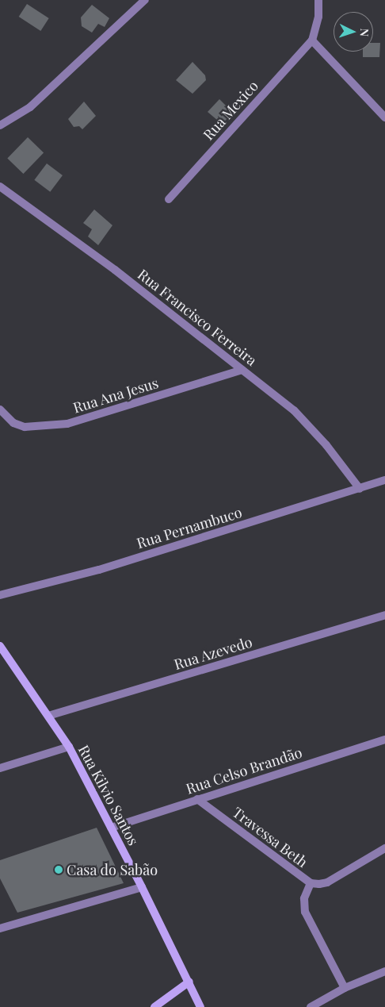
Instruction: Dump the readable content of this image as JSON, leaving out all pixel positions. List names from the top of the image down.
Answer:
{
  "streets": {
    "main road": ["Rua Kilvio Santos"],
    "street": [
      "Rua Mexico",
      "Rua Francisco Ferreira",
      "Rua Ana Jesus",
      "Rua Pernambuco",
      "Rua Azevedo",
      "Rua Celso Brandão",
      "Travessa Beth"
    ]
  },
  "crossings": [
    ["Rua Francisco Ferreira", "Rua Ana Jesus"],
    ["Rua Francisco Ferreira", "Rua Pernambuco"],
    ["Rua Azevedo", "Rua Kilvio Santos"],
    ["Rua Celso Brandão", "Rua Kilvio Santos"],
    ["Rua Celso Brandão", "Travessa Beth"]
  ],
  "places": ["Casa do Sabão"],
  "north": "right"
}
